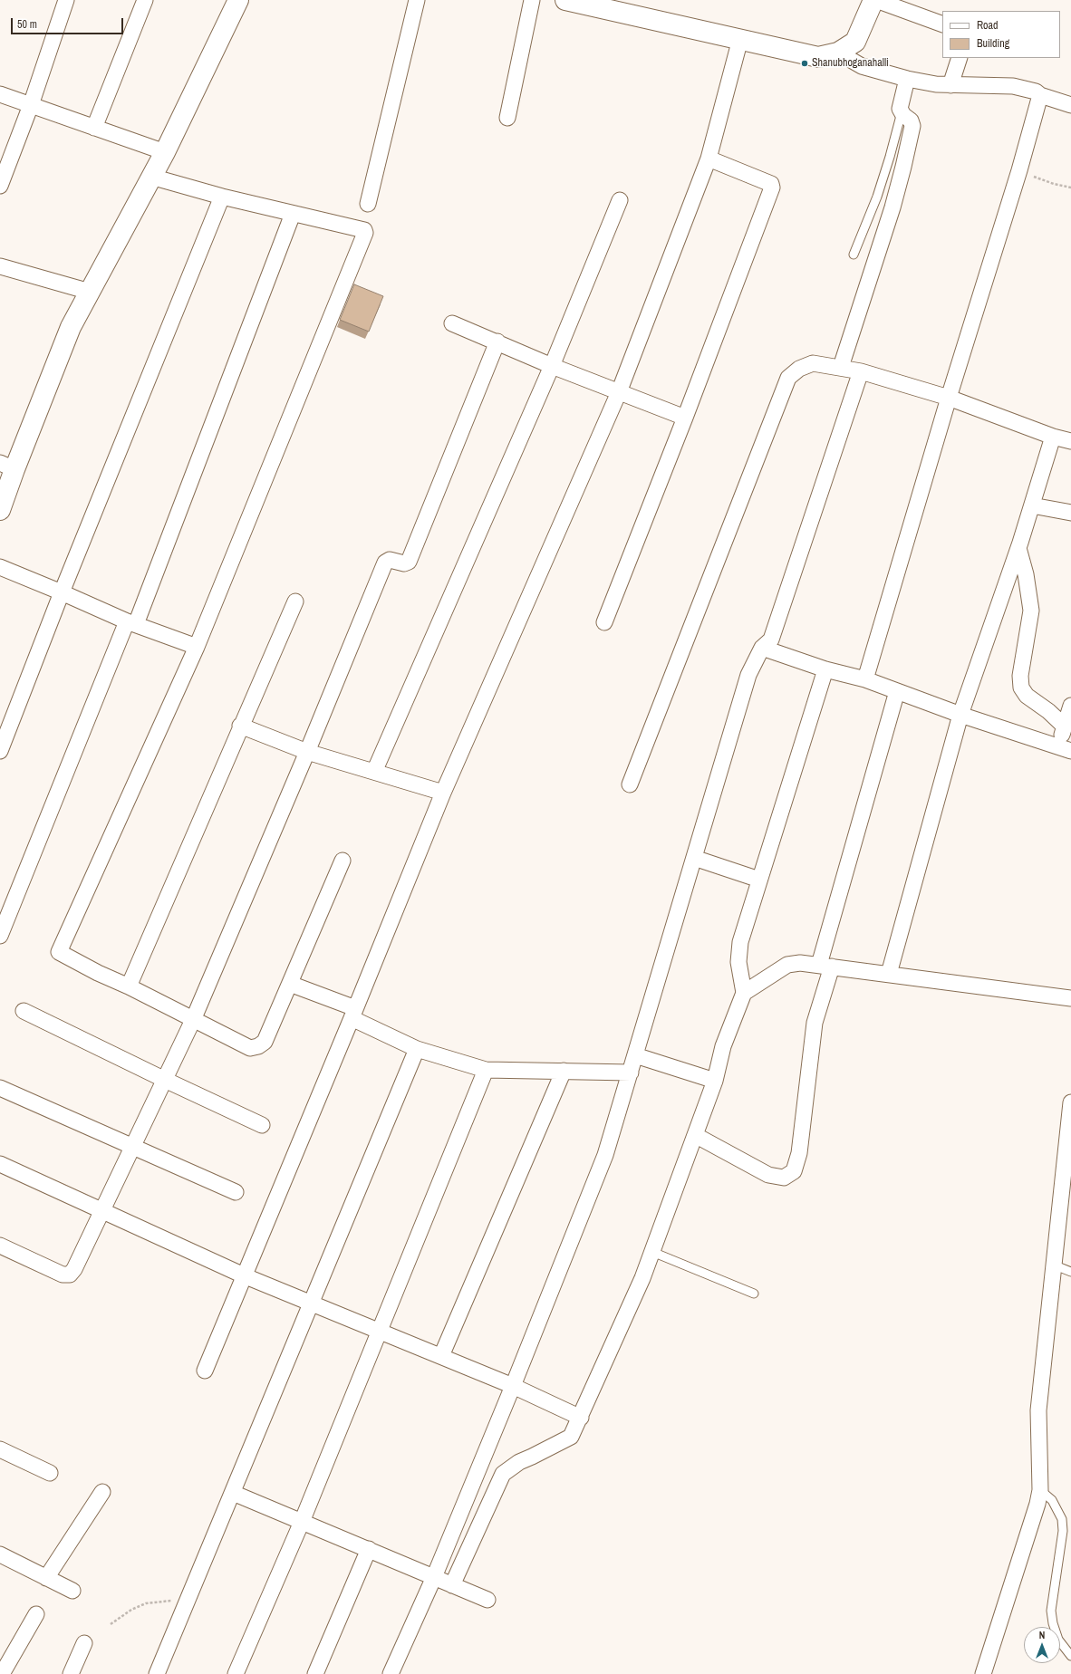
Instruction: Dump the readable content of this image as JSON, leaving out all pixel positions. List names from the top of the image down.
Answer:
{
  "places": ["Shanubhoganahalli"],
  "legend": ["Road", "Building"],
  "scale_bar": "50 m",
  "north": "top"
}
